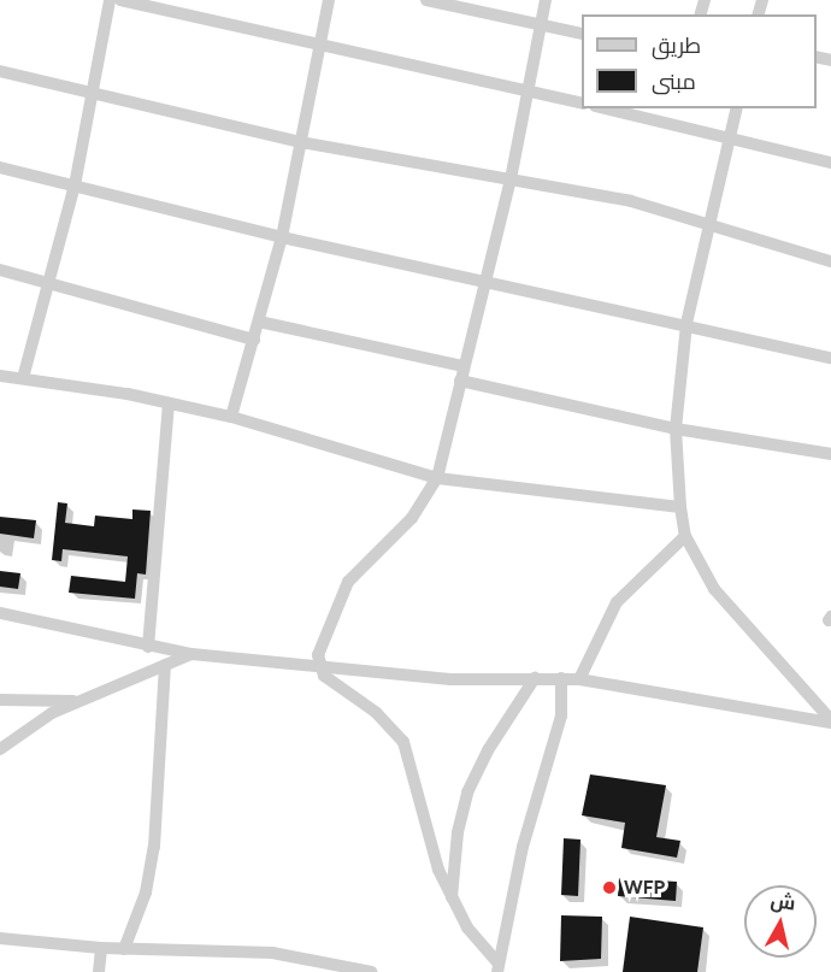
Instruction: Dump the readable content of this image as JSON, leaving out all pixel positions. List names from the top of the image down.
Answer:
{
  "places": ["WFP"],
  "legend": ["طريق", "مبنى"],
  "north": "top"
}
